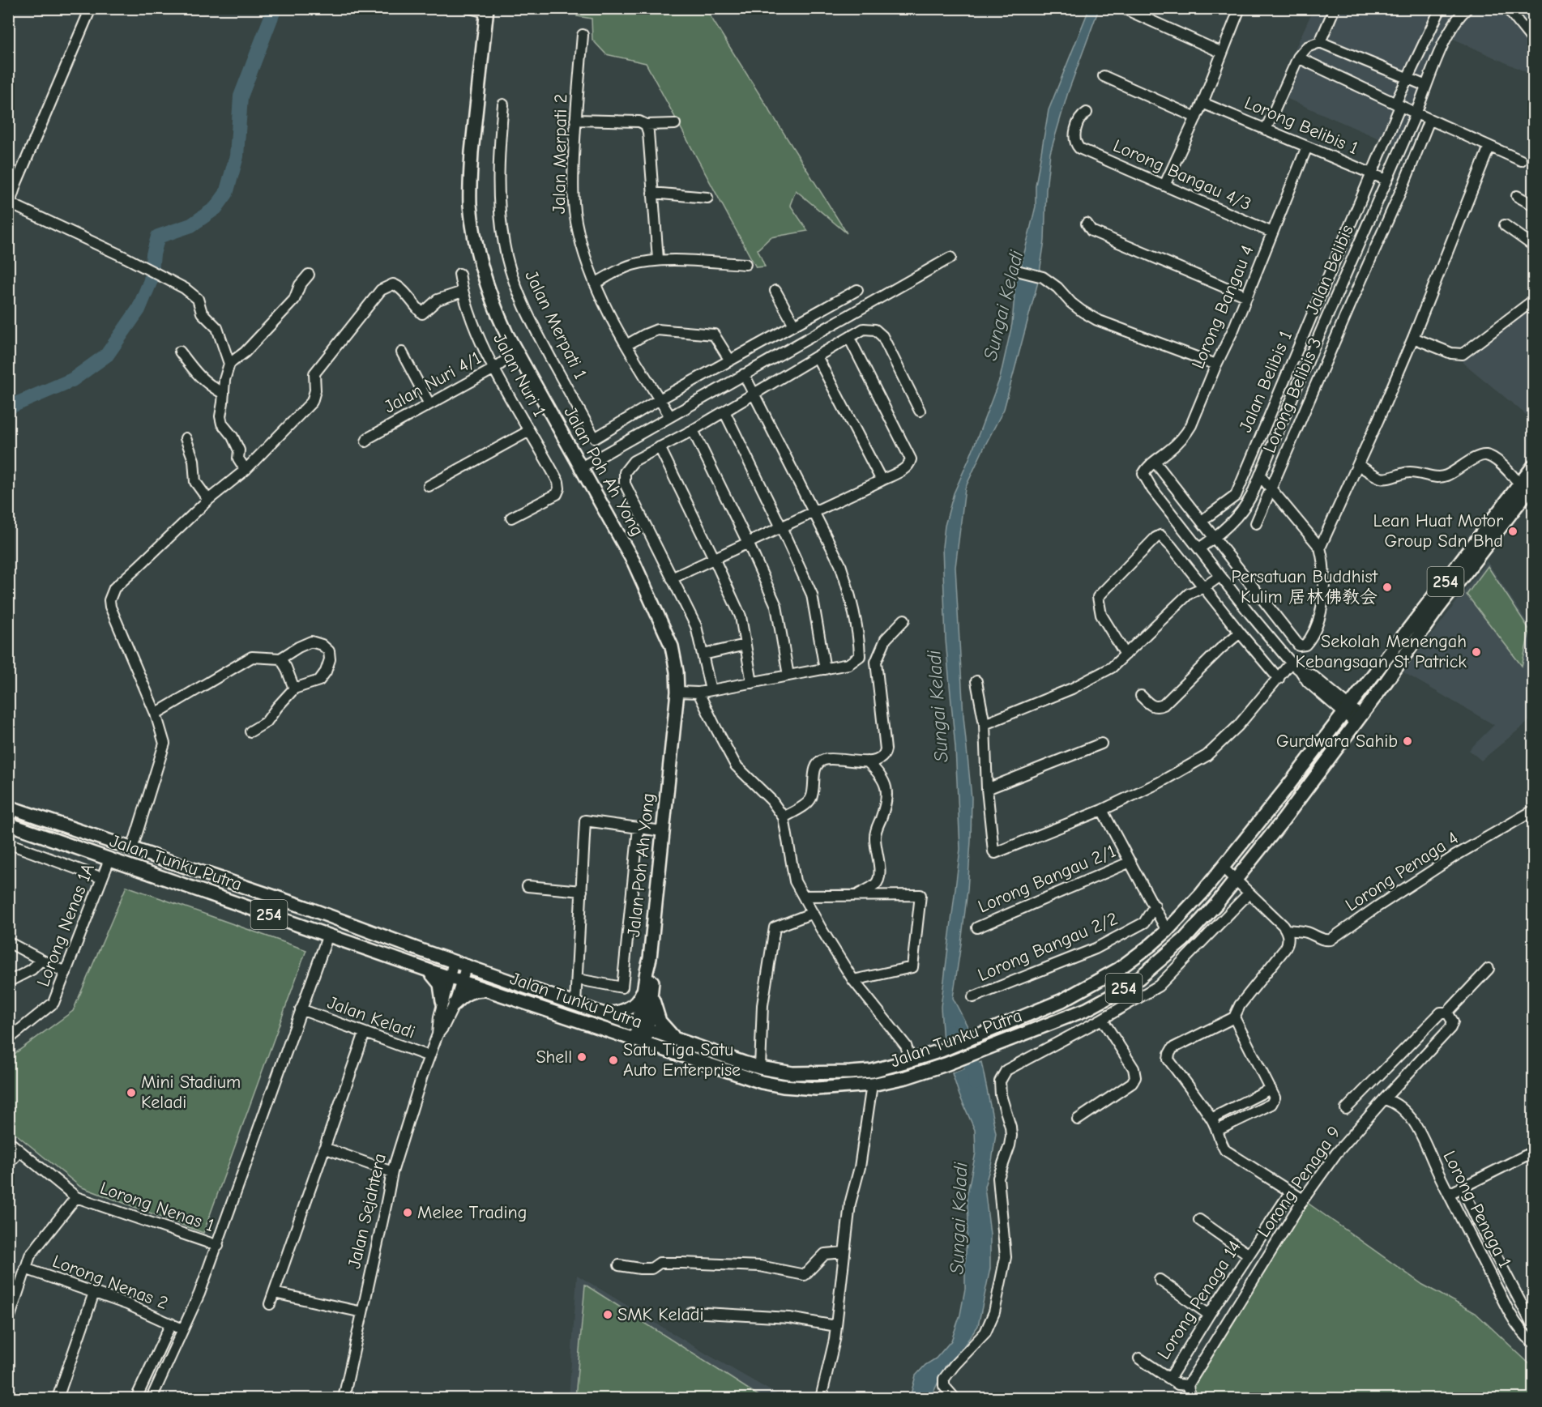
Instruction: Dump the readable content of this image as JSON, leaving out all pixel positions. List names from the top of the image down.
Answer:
{
  "streets": {
    "main road": ["Jalan Poh Ah Yong", "254", "Jalan Tunku Putra"],
    "street": [
      "Lorong Belibis 1",
      "Jalan Merpati 2",
      "Lorong Bangau 4/3",
      "Jalan Belibis",
      "Lorong Bangau 4",
      "Jalan Merpati 1",
      "Jalan Nuri 1",
      "Jalan Belibis 1",
      "Jalan Nuri 4/1",
      "Lorong Belibis 3",
      "Lorong Penaga 4",
      "Lorong Bangau 2/1",
      "Lorong Nenas 1A",
      "Lorong Bangau 2/2",
      "Jalan Keladi",
      "Lorong Penaga 9",
      "Lorong Nenas 1",
      "Lorong Penaga 1",
      "Jalan Sejahtera",
      "Lorong Nenas 2",
      "Lorong Penaga 14"
    ]
  },
  "crossings": [
    ["Lorong Belibis 1", "Jalan Belibis"],
    ["Lorong Belibis 1", "Lorong Bangau 4"],
    ["Lorong Belibis 1", "Jalan Belibis 1"],
    ["Jalan Merpati 2", "Jalan Merpati 1"],
    ["Lorong Bangau 4/3", "Lorong Bangau 4"],
    ["Jalan Nuri 1", "Jalan Nuri 4/1"],
    ["Jalan Nuri 4/1", "Jalan Poh Ah Yong"],
    ["Jalan Poh Ah Yong", "Jalan Tunku Putra"],
    ["Jalan Tunku Putra", "Lorong Nenas 1A"],
    ["Jalan Tunku Putra", "Lorong Nenas 1"],
    ["Jalan Tunku Putra", "Jalan Sejahtera"],
    ["Jalan Keladi", "Lorong Nenas 1"],
    ["Jalan Keladi", "Jalan Sejahtera"],
    ["Lorong Penaga 9", "Lorong Penaga 1"]
  ],
  "water": ["Sungai Keladi"],
  "places": [
    "Lean Huat Motor Group Sdn Bhd",
    "Persatuan Buddhist Kulim 居林佛教会",
    "Sekolah Menengah Kebangsaan St Patrick",
    "Gurdwara Sahib",
    "Shell",
    "Satu Tiga Satu Auto Enterprise",
    "Mini Stadium Keladi",
    "Melee Trading",
    "SMK Keladi"
  ]
}
